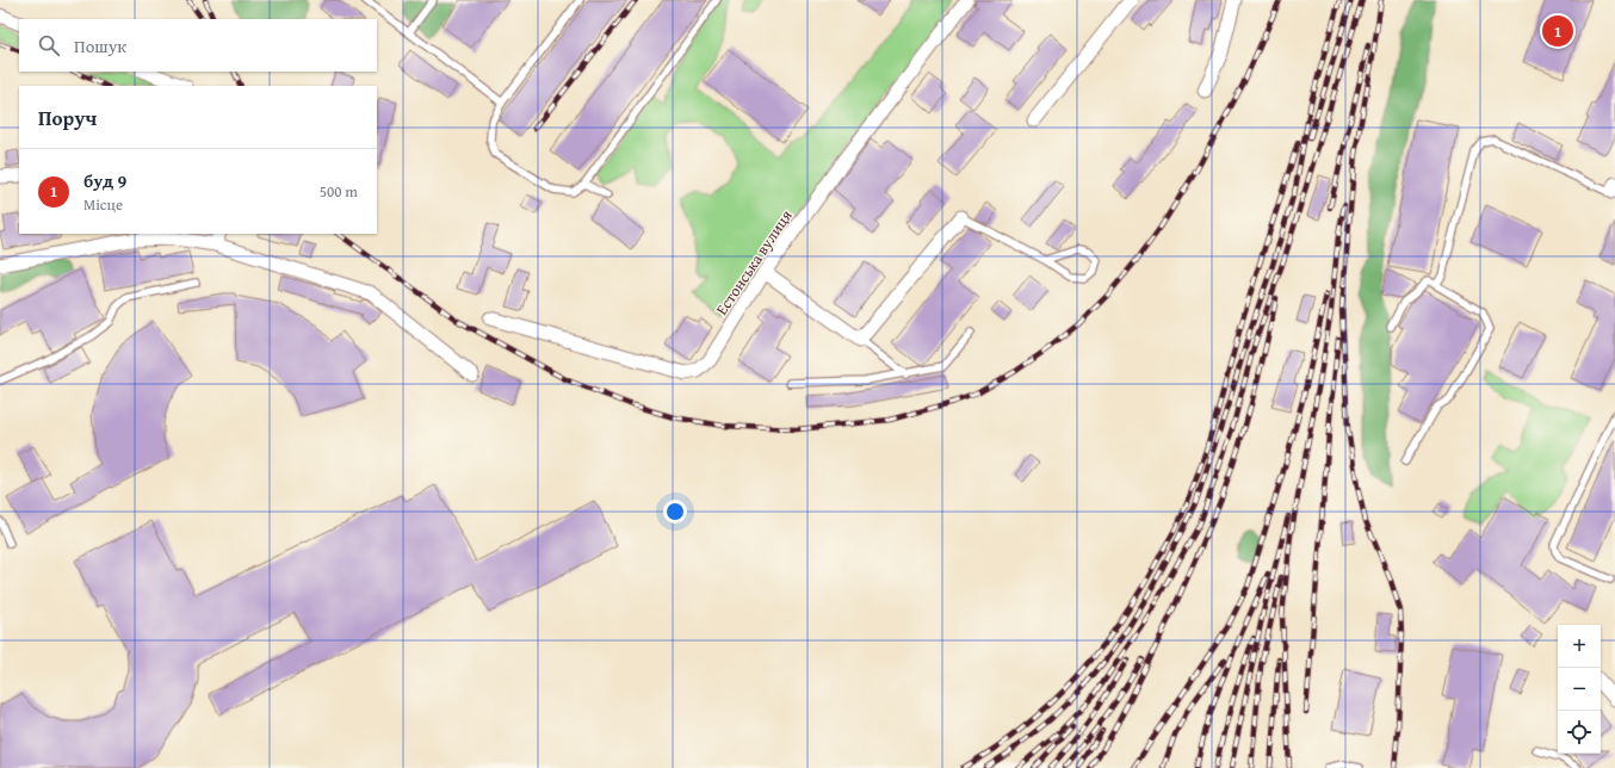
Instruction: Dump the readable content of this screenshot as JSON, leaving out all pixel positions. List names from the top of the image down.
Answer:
{
  "streets": {
    "street": ["Естонська вулиця"]
  },
  "page": {
    "pins": "1",
    "search": "Пошук",
    "heading": "Поруч",
    "list": [
      {
        "mark": "1",
        "name": "буд 9",
        "note": "Місце",
        "value": "500 m"
      }
    ],
    "map_buttons": ["+", "−"]
  }
}
